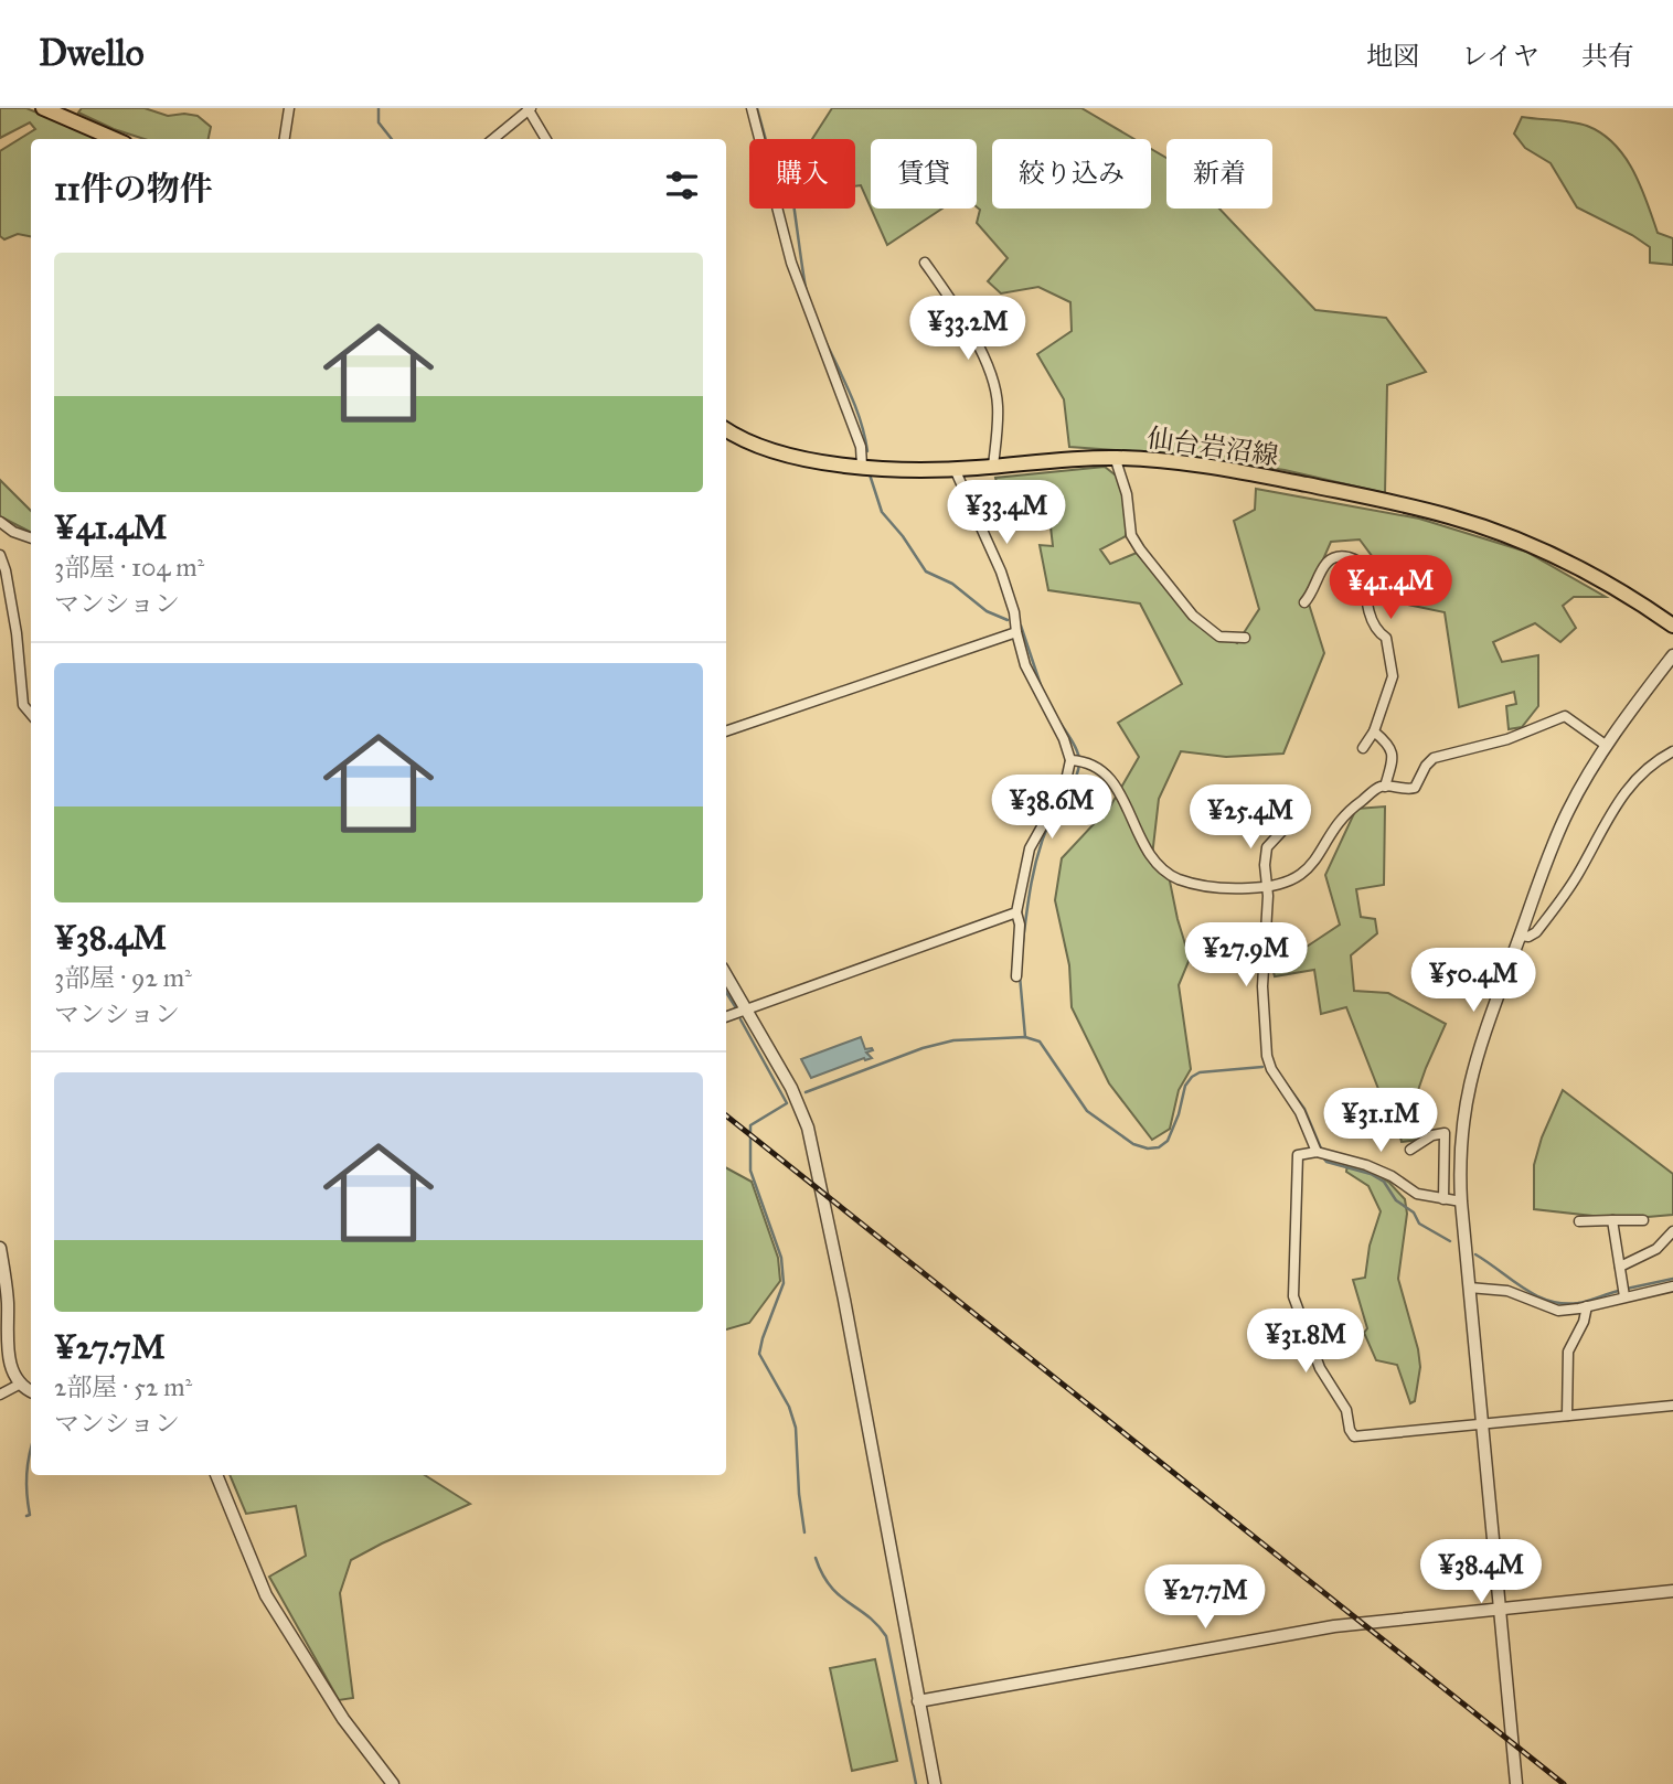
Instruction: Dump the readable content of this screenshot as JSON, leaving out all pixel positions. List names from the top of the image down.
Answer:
{
  "streets": {
    "main road": ["仙台岩沼線"]
  },
  "page": {
    "header": "Dwello",
    "nav": ["地図", "レイヤ", "共有"],
    "chip": [
      "購入",
      "賃貸",
      "絞り込み",
      "新着"
    ],
    "heading": "11件の物件",
    "list": [
      {
        "name": "¥41.4M",
        "note": "3部屋 · 104 m² · マンション"
      },
      {
        "name": "¥38.4M",
        "note": "3部屋 · 92 m² · マンション"
      },
      {
        "name": "¥27.7M",
        "note": "2部屋 · 52 m² · マンション"
      }
    ],
    "price": [
      "¥33.2M",
      "¥33.4M",
      "¥41.4M",
      "¥38.6M",
      "¥25.4M",
      "¥27.9M",
      "¥50.4M",
      "¥31.1M",
      "¥31.8M",
      "¥38.4M",
      "¥27.7M"
    ]
  }
}
